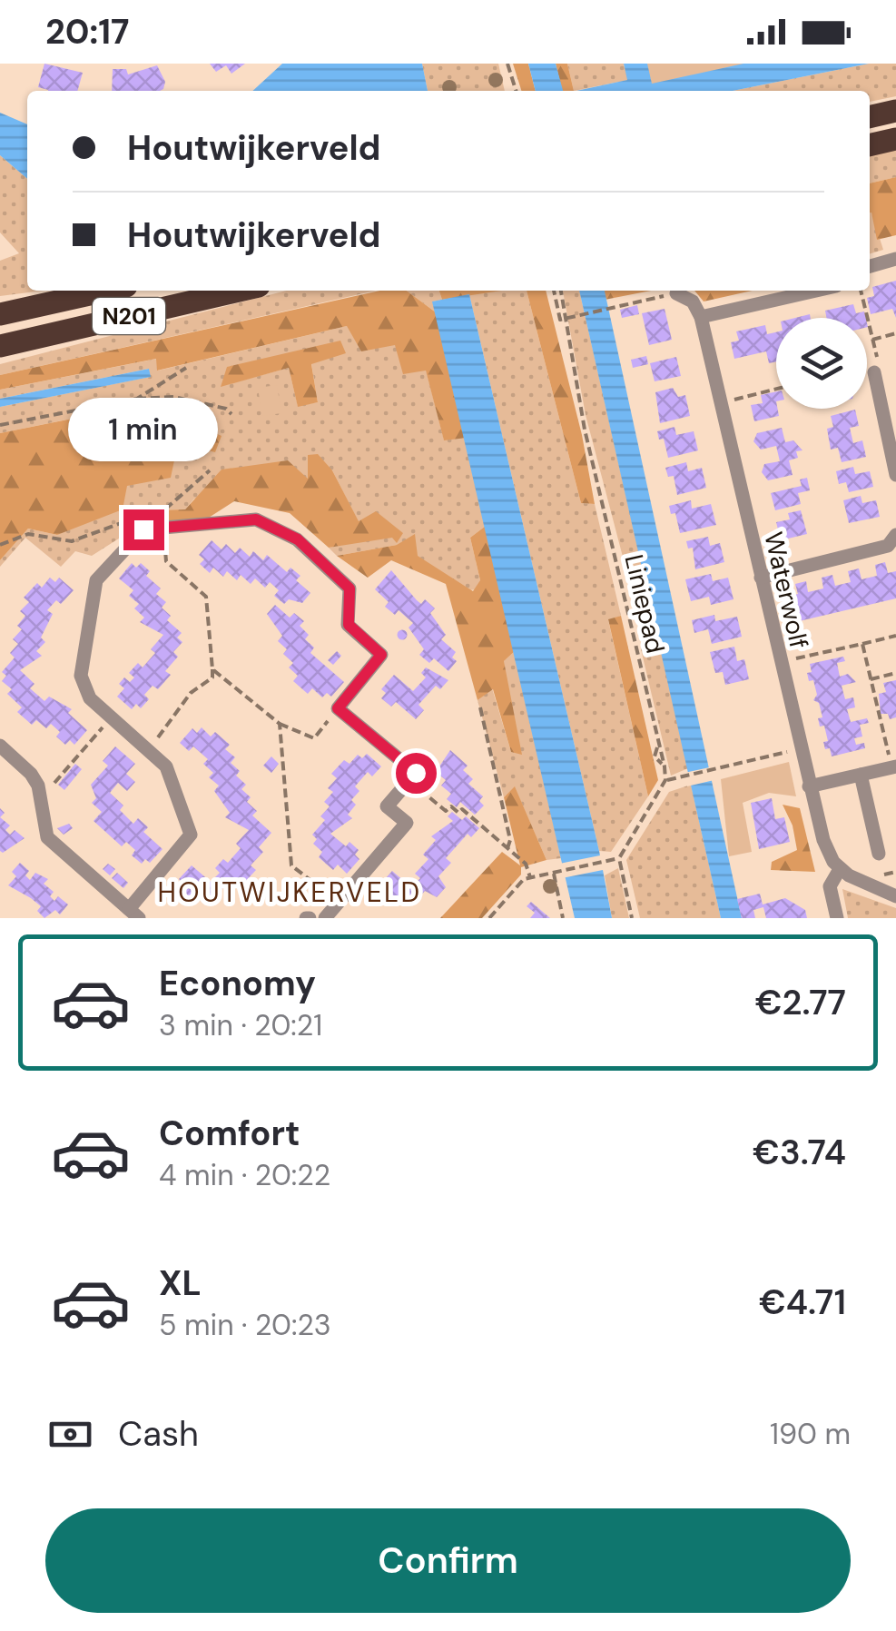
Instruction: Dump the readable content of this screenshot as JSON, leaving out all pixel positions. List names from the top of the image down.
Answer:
{
  "streets": {
    "highway": ["N201"],
    "street": ["Waterwolf"],
    "path": ["Liniepad"]
  },
  "districts": ["HOUTWIJKERVELD"],
  "page": {
    "status": "20:17",
    "banner": ["Houtwijkerveld", "Houtwijkerveld"],
    "bubble": "1 min",
    "list": [
      {
        "name": "Economy",
        "note": "3 min · 20:21",
        "value": "€2.77"
      },
      {
        "name": "Comfort",
        "note": "4 min · 20:22",
        "value": "€3.74"
      },
      {
        "name": "XL",
        "note": "5 min · 20:23",
        "value": "€4.71"
      }
    ],
    "pay": ["Cash", "190 m"],
    "buttons": "Confirm"
  }
}
